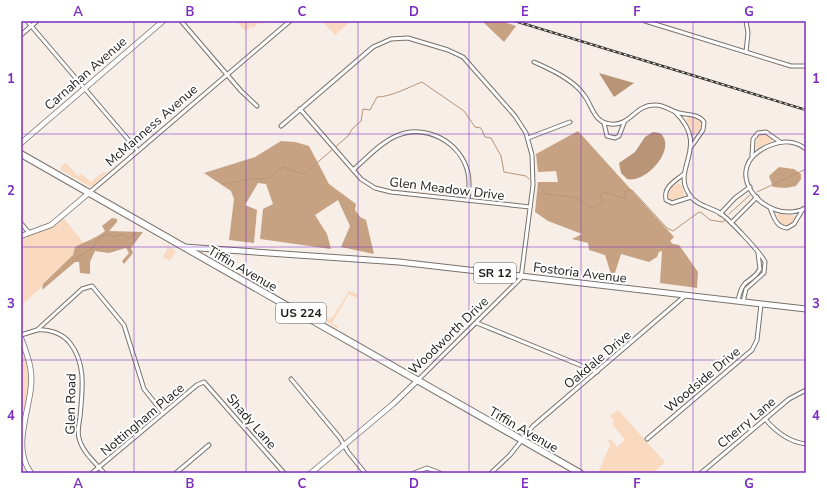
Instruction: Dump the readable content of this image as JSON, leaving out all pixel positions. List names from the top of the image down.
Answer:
{
  "streets": {
    "highway": ["Tiffin Avenue", "US 224"],
    "main road": ["Fostoria Avenue", "SR 12"],
    "street": [
      "Carnahan Avenue",
      "McManness Avenue",
      "Glen Meadow Drive",
      "Woodworth Drive",
      "Oakdale Drive",
      "Woodside Drive",
      "Glen Road",
      "Nottingham Place",
      "Shady Lane",
      "Cherry Lane"
    ]
  },
  "crossings": [
    ["McManness Avenue", "Tiffin Avenue"],
    ["Tiffin Avenue", "Fostoria Avenue"],
    ["Tiffin Avenue", "Woodworth Drive"],
    ["Tiffin Avenue", "Oakdale Drive"],
    ["Fostoria Avenue", "Woodworth Drive"],
    ["Fostoria Avenue", "Oakdale Drive"],
    ["Fostoria Avenue", "Woodside Drive"],
    ["Glen Road", "Nottingham Place"],
    ["Nottingham Place", "Shady Lane"]
  ],
  "grid": {
    "columns": [
      "A",
      "B",
      "C",
      "D",
      "E",
      "F",
      "G"
    ],
    "rows": [
      "1",
      "2",
      "3",
      "4"
    ]
  }
}
